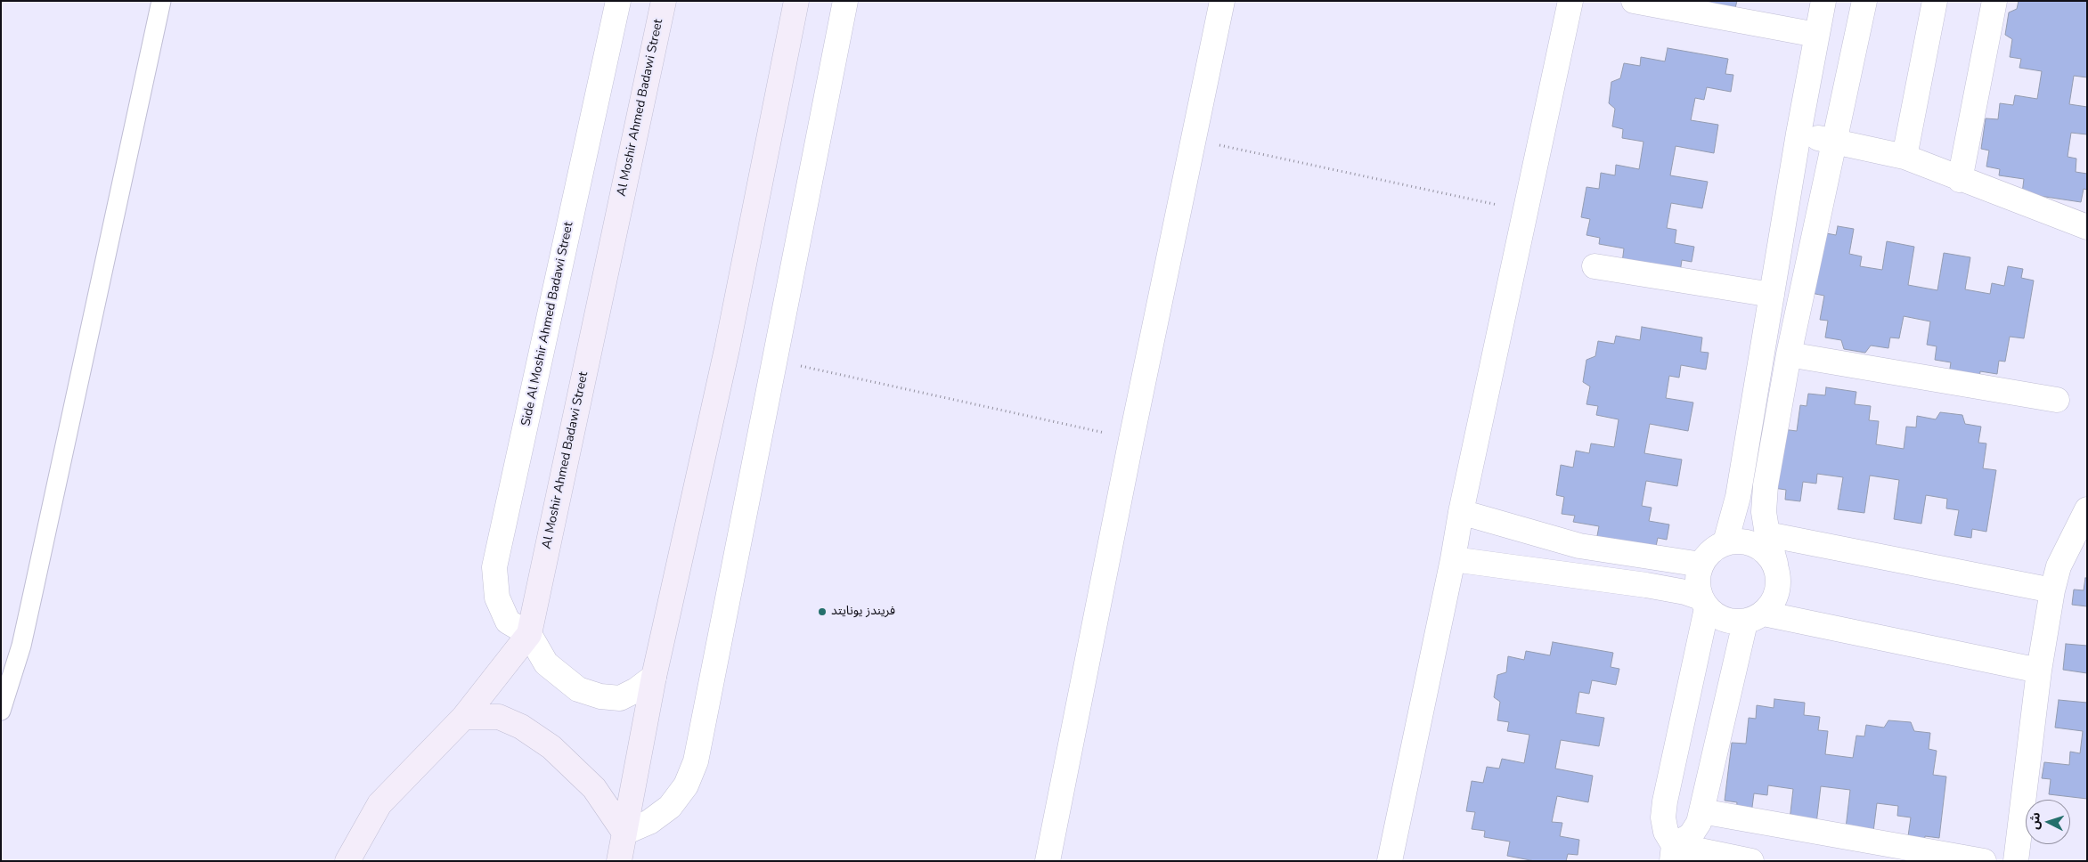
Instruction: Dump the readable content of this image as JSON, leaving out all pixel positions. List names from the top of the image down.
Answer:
{
  "streets": {
    "street": ["Al Moshir Ahmed Badawi Street", "Side Al Moshir Ahmed Badawi Street"]
  },
  "crossings": [
    ["Al Moshir Ahmed Badawi Street", "Side Al Moshir Ahmed Badawi Street"]
  ],
  "places": ["فريندز يونايتد"],
  "north": "left"
}
